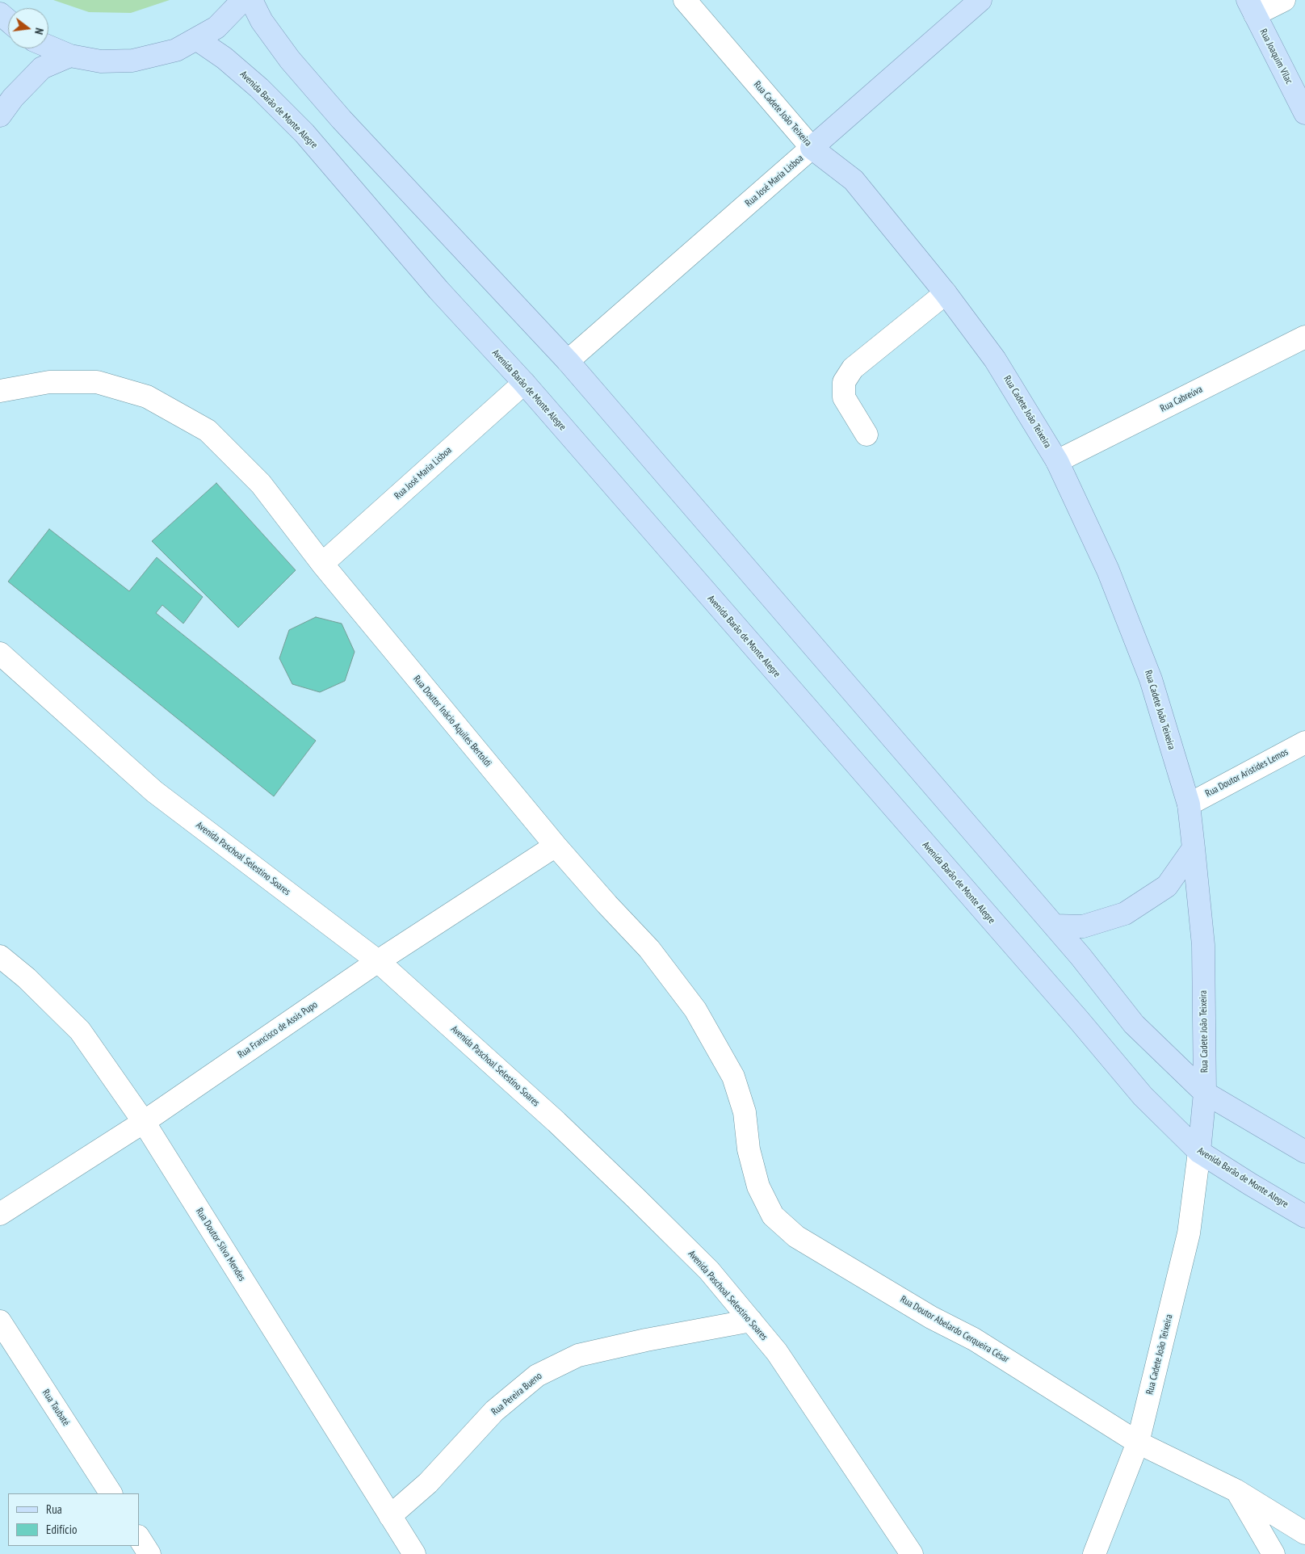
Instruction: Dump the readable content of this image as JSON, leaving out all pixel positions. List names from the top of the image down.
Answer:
{
  "streets": {
    "main road": [
      "Rua Joaquim Vilac",
      "Avenida Barão de Monte Alegre",
      "Rua Cadete João Teixeira",
      "Rua José Maria Lisboa"
    ],
    "street": [
      "Rua Cabreúva",
      "Rua Doutor Inácio Aquiles Bertoldi",
      "Rua Doutor Aristides Lemos",
      "Avenida Paschoal Selestino Soares",
      "Rua Francisco de Assis Pupo",
      "Rua Doutor Silva Mendes",
      "Rua Doutor Abelardo Cerqueira César",
      "Rua Pereira Bueno",
      "Rua Taubaté"
    ]
  },
  "crossings": [
    ["Avenida Barão de Monte Alegre", "Rua Cadete João Teixeira"],
    ["Avenida Barão de Monte Alegre", "Rua José Maria Lisboa"],
    ["Rua Cadete João Teixeira", "Rua José Maria Lisboa"],
    ["Rua Cadete João Teixeira", "Rua Cabreúva"],
    ["Rua Cadete João Teixeira", "Rua Doutor Aristides Lemos"],
    ["Rua Cadete João Teixeira", "Rua Doutor Abelardo Cerqueira César"],
    ["Rua José Maria Lisboa", "Rua Doutor Inácio Aquiles Bertoldi"],
    ["Rua Doutor Inácio Aquiles Bertoldi", "Rua Francisco de Assis Pupo"],
    ["Rua Doutor Inácio Aquiles Bertoldi", "Rua Doutor Abelardo Cerqueira César"],
    ["Avenida Paschoal Selestino Soares", "Rua Francisco de Assis Pupo"],
    ["Avenida Paschoal Selestino Soares", "Rua Pereira Bueno"],
    ["Rua Francisco de Assis Pupo", "Rua Doutor Silva Mendes"],
    ["Rua Doutor Silva Mendes", "Rua Pereira Bueno"]
  ],
  "legend": ["Rua", "Edifício"],
  "north": "right"
}
